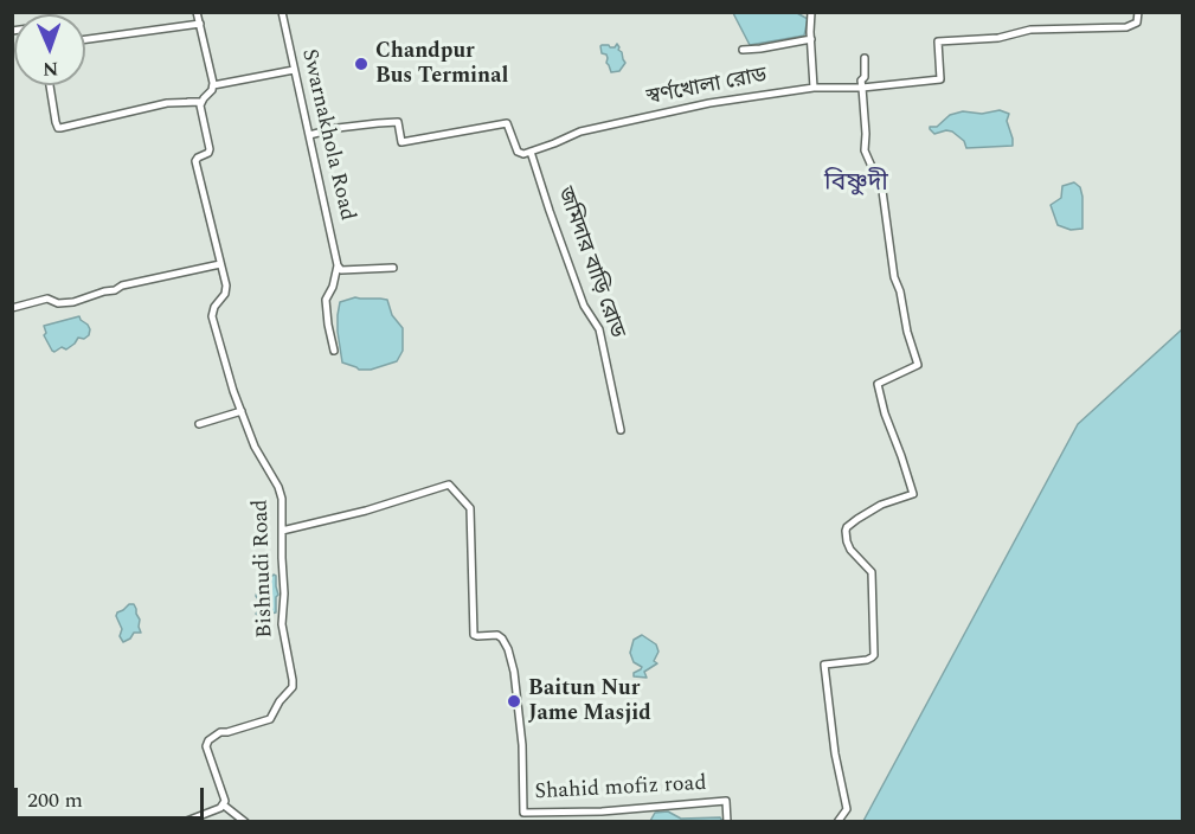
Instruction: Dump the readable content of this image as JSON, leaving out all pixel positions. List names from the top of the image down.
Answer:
{
  "streets": {
    "street": [
      "স্বর্ণখোলা রোড",
      "Swarnakhola Road",
      "জমিদার বাড়ি রোড",
      "Bishnudi Road",
      "Shahid mofiz road"
    ]
  },
  "crossings": [
    ["স্বর্ণখোলা রোড", "জমিদার বাড়ি রোড"],
    ["Bishnudi Road", "Shahid mofiz road"]
  ],
  "districts": ["বিষ্ণুদী"],
  "places": ["Chandpur Bus Terminal", "Baitun Nur Jame Masjid"],
  "scale_bar": "200 m",
  "north": "bottom"
}
